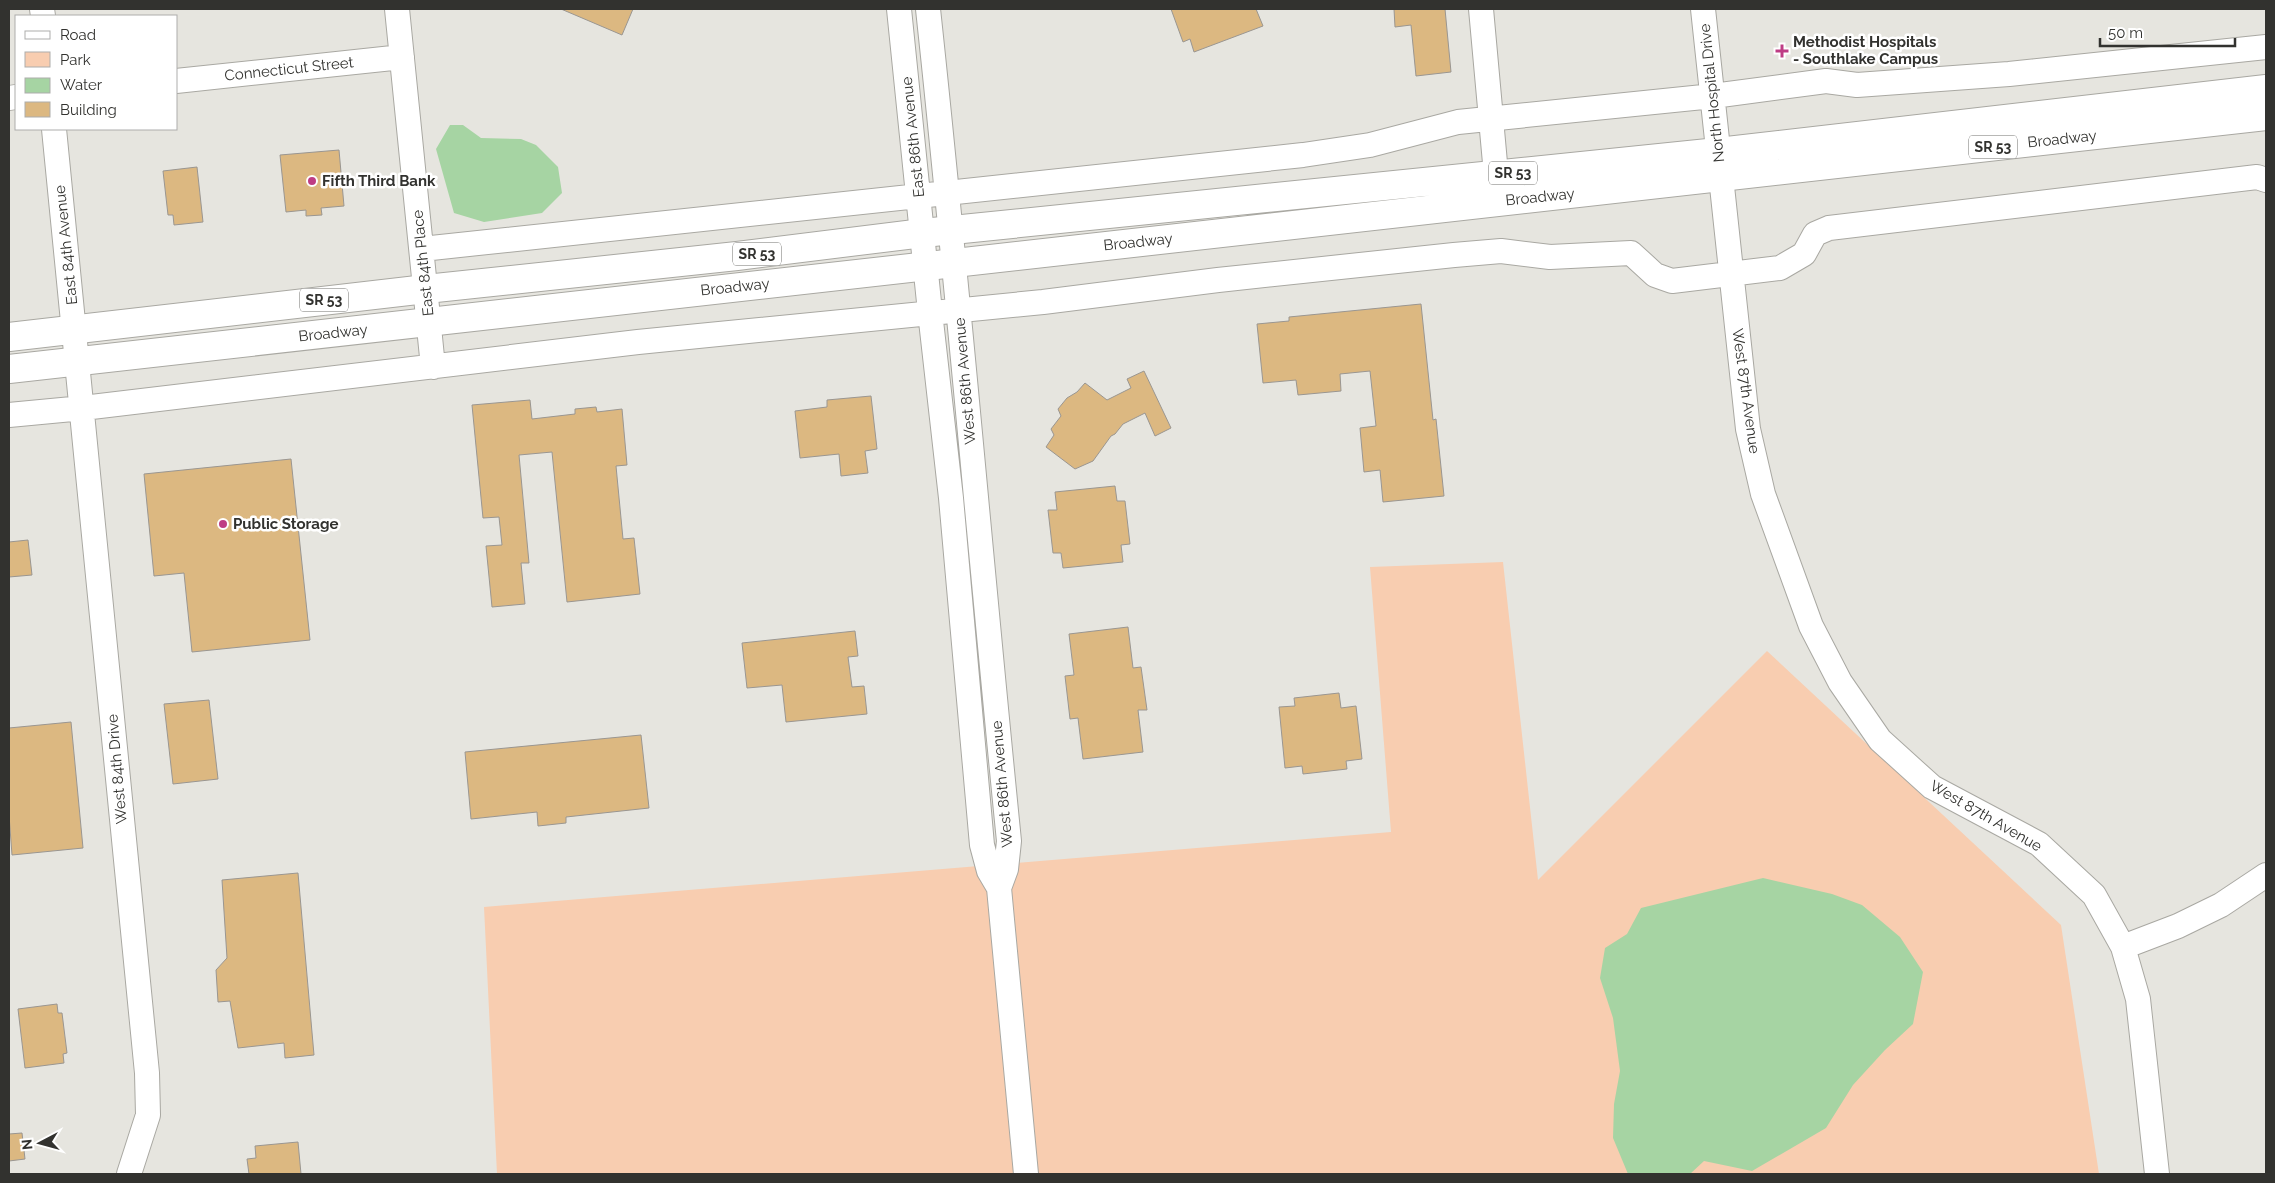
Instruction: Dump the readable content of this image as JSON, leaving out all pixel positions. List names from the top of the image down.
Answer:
{
  "streets": {
    "main road": ["Broadway", "SR 53"],
    "street": [
      "Connecticut Street",
      "North Hospital Drive",
      "East 86th Avenue",
      "East 84th Avenue",
      "East 84th Place",
      "West 86th Avenue",
      "West 87th Avenue",
      "West 84th Drive"
    ]
  },
  "crossings": [
    ["Connecticut Street", "East 84th Place"],
    ["North Hospital Drive", "Broadway"],
    ["North Hospital Drive", "West 87th Avenue"],
    ["East 86th Avenue", "Broadway"],
    ["East 86th Avenue", "West 86th Avenue"],
    ["Broadway", "East 84th Avenue"],
    ["Broadway", "East 84th Place"],
    ["Broadway", "West 86th Avenue"],
    ["Broadway", "West 87th Avenue"],
    ["Broadway", "West 84th Drive"],
    ["East 84th Avenue", "West 84th Drive"]
  ],
  "places": {
    "health": ["Methodist Hospitals - Southlake Campus"],
    "other": ["Fifth Third Bank", "Public Storage"]
  },
  "legend": [
    "Road",
    "Park",
    "Water",
    "Building"
  ],
  "scale_bar": "50 m",
  "north": "left"
}
